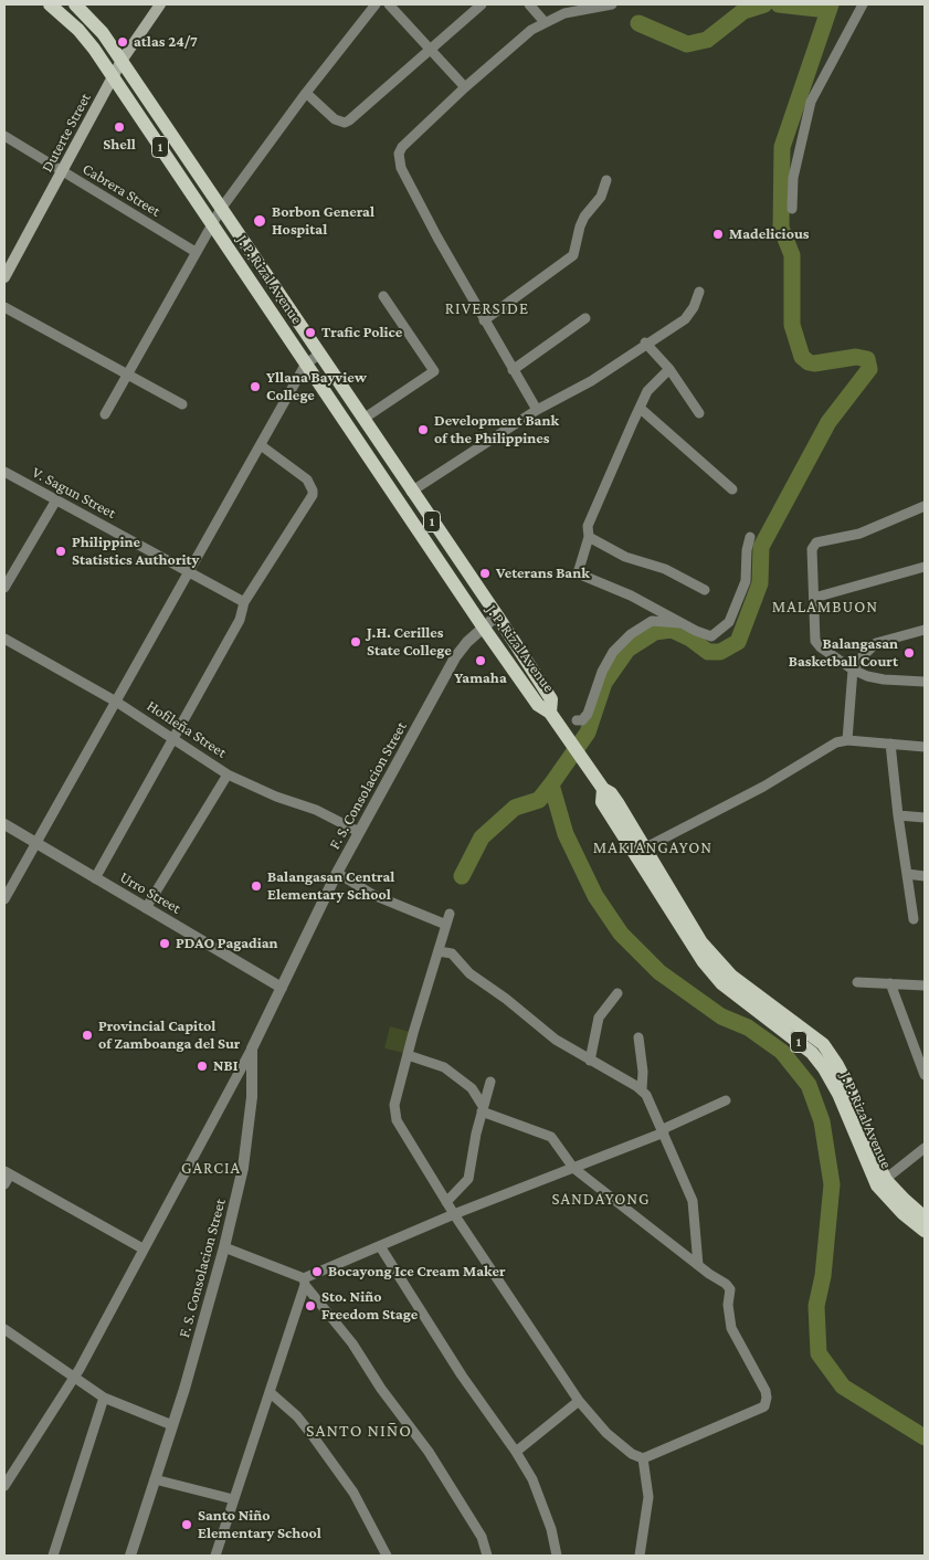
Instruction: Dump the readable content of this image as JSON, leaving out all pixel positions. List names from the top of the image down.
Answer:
{
  "streets": {
    "main road": ["Duterte Street", "1", "J. P. Rizal Avenue"],
    "street": [
      "Cabrera Street",
      "V. Sagun Street",
      "Hofileña Street",
      "F. S. Consolacion Street",
      "Urro Street"
    ]
  },
  "crossings": [
    ["Duterte Street", "Cabrera Street"],
    ["Duterte Street", "J. P. Rizal Avenue"],
    ["J. P. Rizal Avenue", "F. S. Consolacion Street"],
    ["Hofileña Street", "F. S. Consolacion Street"],
    ["F. S. Consolacion Street", "Urro Street"]
  ],
  "districts": [
    "RIVERSIDE",
    "MALAMBUON",
    "MAKIANGAYON",
    "GARCIA",
    "SANDAYONG",
    "SANTO NIÑO"
  ],
  "places": [
    "atlas 24/7",
    "Shell",
    "Borbon General Hospital",
    "Madelicious",
    "Trafic Police",
    "Yllana Bayview College",
    "Development Bank of the Philippines",
    "Philippine Statistics Authority",
    "Veterans Bank",
    "J.H. Cerilles State College",
    "Balangasan Basketball Court",
    "Yamaha",
    "Balangasan Central Elementary School",
    "PDAO Pagadian",
    "Provincial Capitol of Zamboanga del Sur",
    "NBI",
    "Bocayong Ice Cream Maker",
    "Sto. Niño Freedom Stage",
    "Santo Niño Elementary School"
  ]
}
